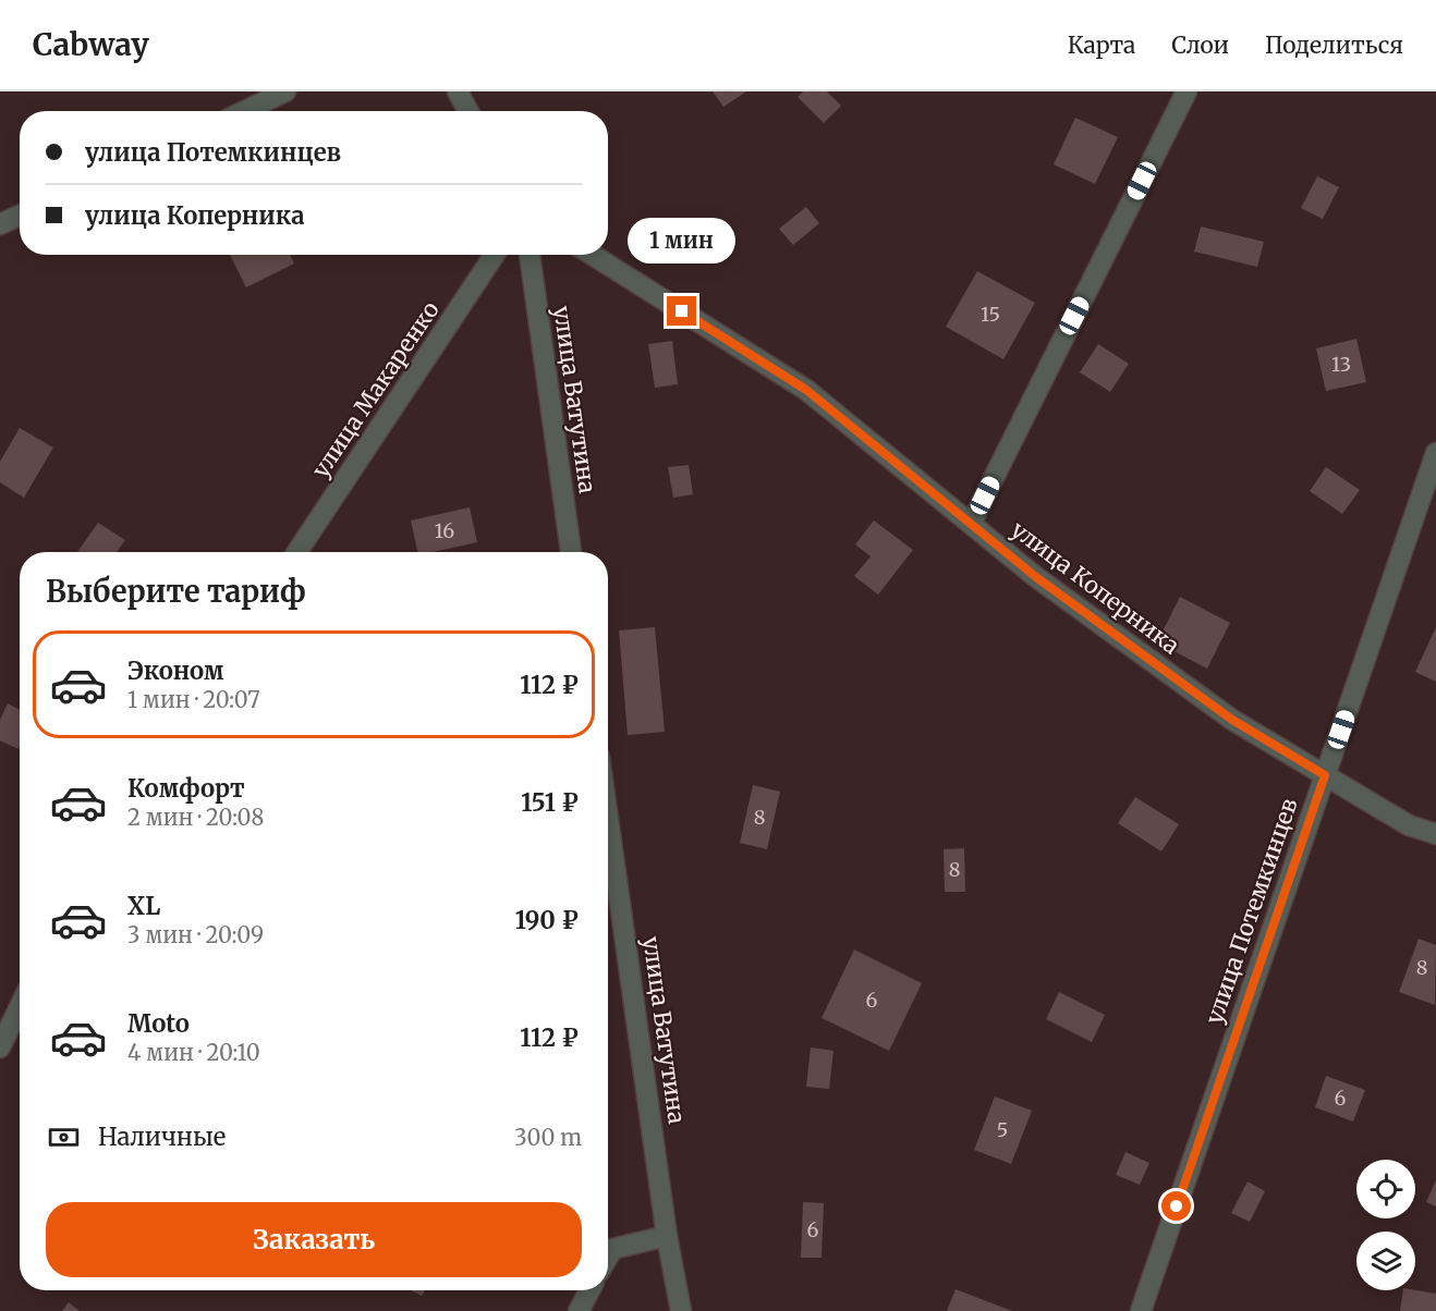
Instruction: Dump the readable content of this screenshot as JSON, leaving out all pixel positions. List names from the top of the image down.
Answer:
{
  "streets": {
    "street": [
      "улица Макаренко",
      "улица Ватутина",
      "улица Коперника",
      "улица Потемкинцев"
    ]
  },
  "crossings": [
    ["улица Коперника", "улица Потемкинцев"]
  ],
  "house_numbers": [
    "15",
    "13",
    "16",
    "8",
    "8",
    "8",
    "6",
    "6",
    "5",
    "6"
  ],
  "page": {
    "header": "Cabway",
    "nav": ["Карта", "Слои", "Поделиться"],
    "banner": ["улица Потемкинцев", "улица Коперника"],
    "bubble": "1 мин",
    "heading": "Выберите тариф",
    "list": [
      {
        "name": "Эконом",
        "note": "1 мин · 20:07",
        "value": "112 ₽"
      },
      {
        "name": "Комфорт",
        "note": "2 мин · 20:08",
        "value": "151 ₽"
      },
      {
        "name": "XL",
        "note": "3 мин · 20:09",
        "value": "190 ₽"
      },
      {
        "name": "Moto",
        "note": "4 мин · 20:10",
        "value": "112 ₽"
      }
    ],
    "pay": ["Наличные", "300 m"],
    "buttons": "Заказать"
  }
}
